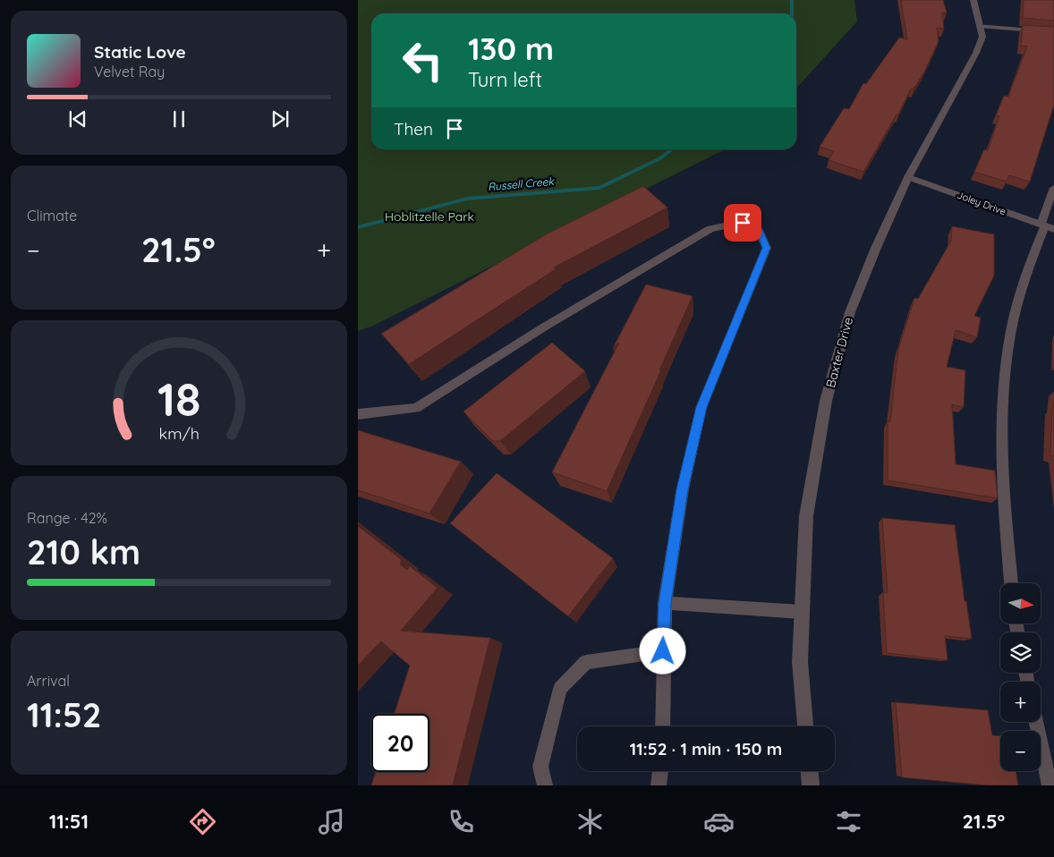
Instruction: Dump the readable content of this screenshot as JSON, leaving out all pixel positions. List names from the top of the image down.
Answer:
{
  "streets": {
    "street": ["Joley Drive", "Baxter Drive"]
  },
  "crossings": [
    ["Joley Drive", "Baxter Drive"]
  ],
  "water": ["Russell Creek"],
  "parks": ["Hoblitzelle Park"],
  "north": "right",
  "page": {
    "turn": ["130 m", "Turn left"],
    "song": ["Static Love", "Velvet Ray"],
    "then": "Then",
    "tile": [
      "Climate",
      ["Range · 42%", "210 km"],
      ["Arrival", "11:52"]
    ],
    "heat": ["−", "21.5°", "+"],
    "map_buttons": ["+", "−"],
    "limit": "20",
    "trip": "11:52 · 1 min · 150 m",
    "tabs": ["11:51", "21.5°"],
    "gauge": ["18", "km/h"]
  }
}
